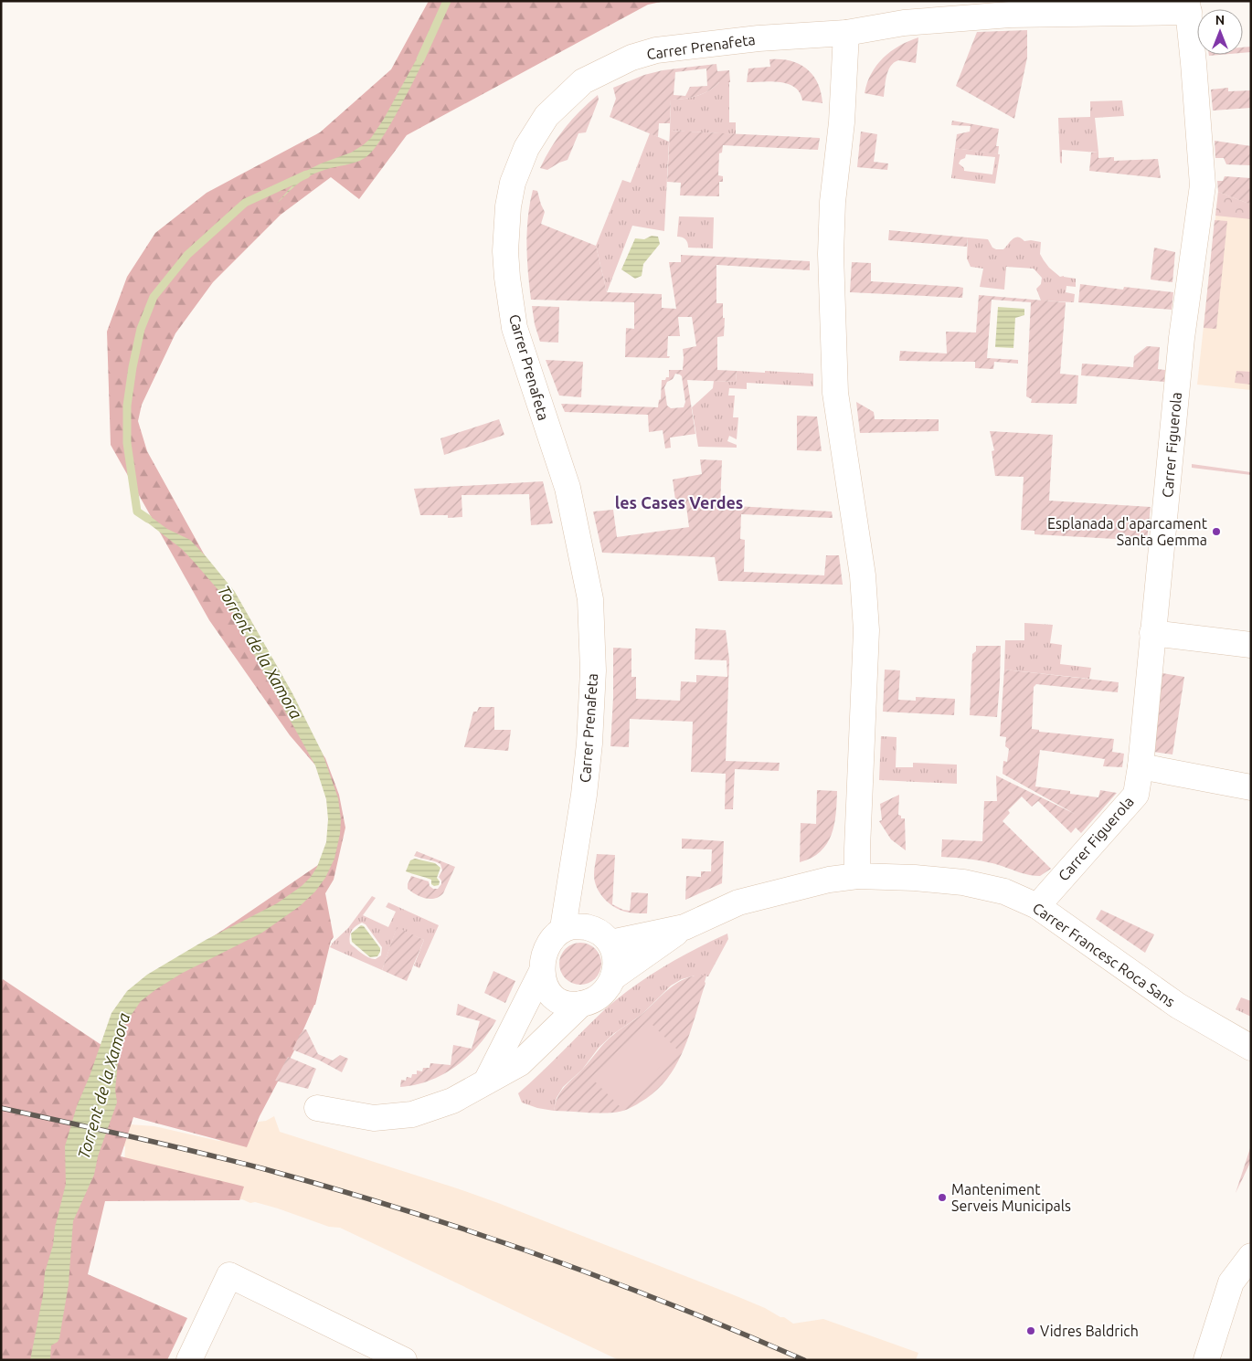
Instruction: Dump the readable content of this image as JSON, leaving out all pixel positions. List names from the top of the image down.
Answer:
{
  "streets": {
    "street": ["Carrer Prenafeta", "Carrer Figuerola", "Carrer Francesc Roca Sans"]
  },
  "crossings": [
    ["Carrer Prenafeta", "Carrer Figuerola"],
    ["Carrer Prenafeta", "Carrer Francesc Roca Sans"],
    ["Carrer Figuerola", "Carrer Francesc Roca Sans"]
  ],
  "districts": ["les Cases Verdes"],
  "water": ["Torrent de la Xamora"],
  "places": ["Esplanada d'aparcament Santa Gemma", "Manteniment Serveis Municipals", "Vidres Baldrich"],
  "north": "top"
}
